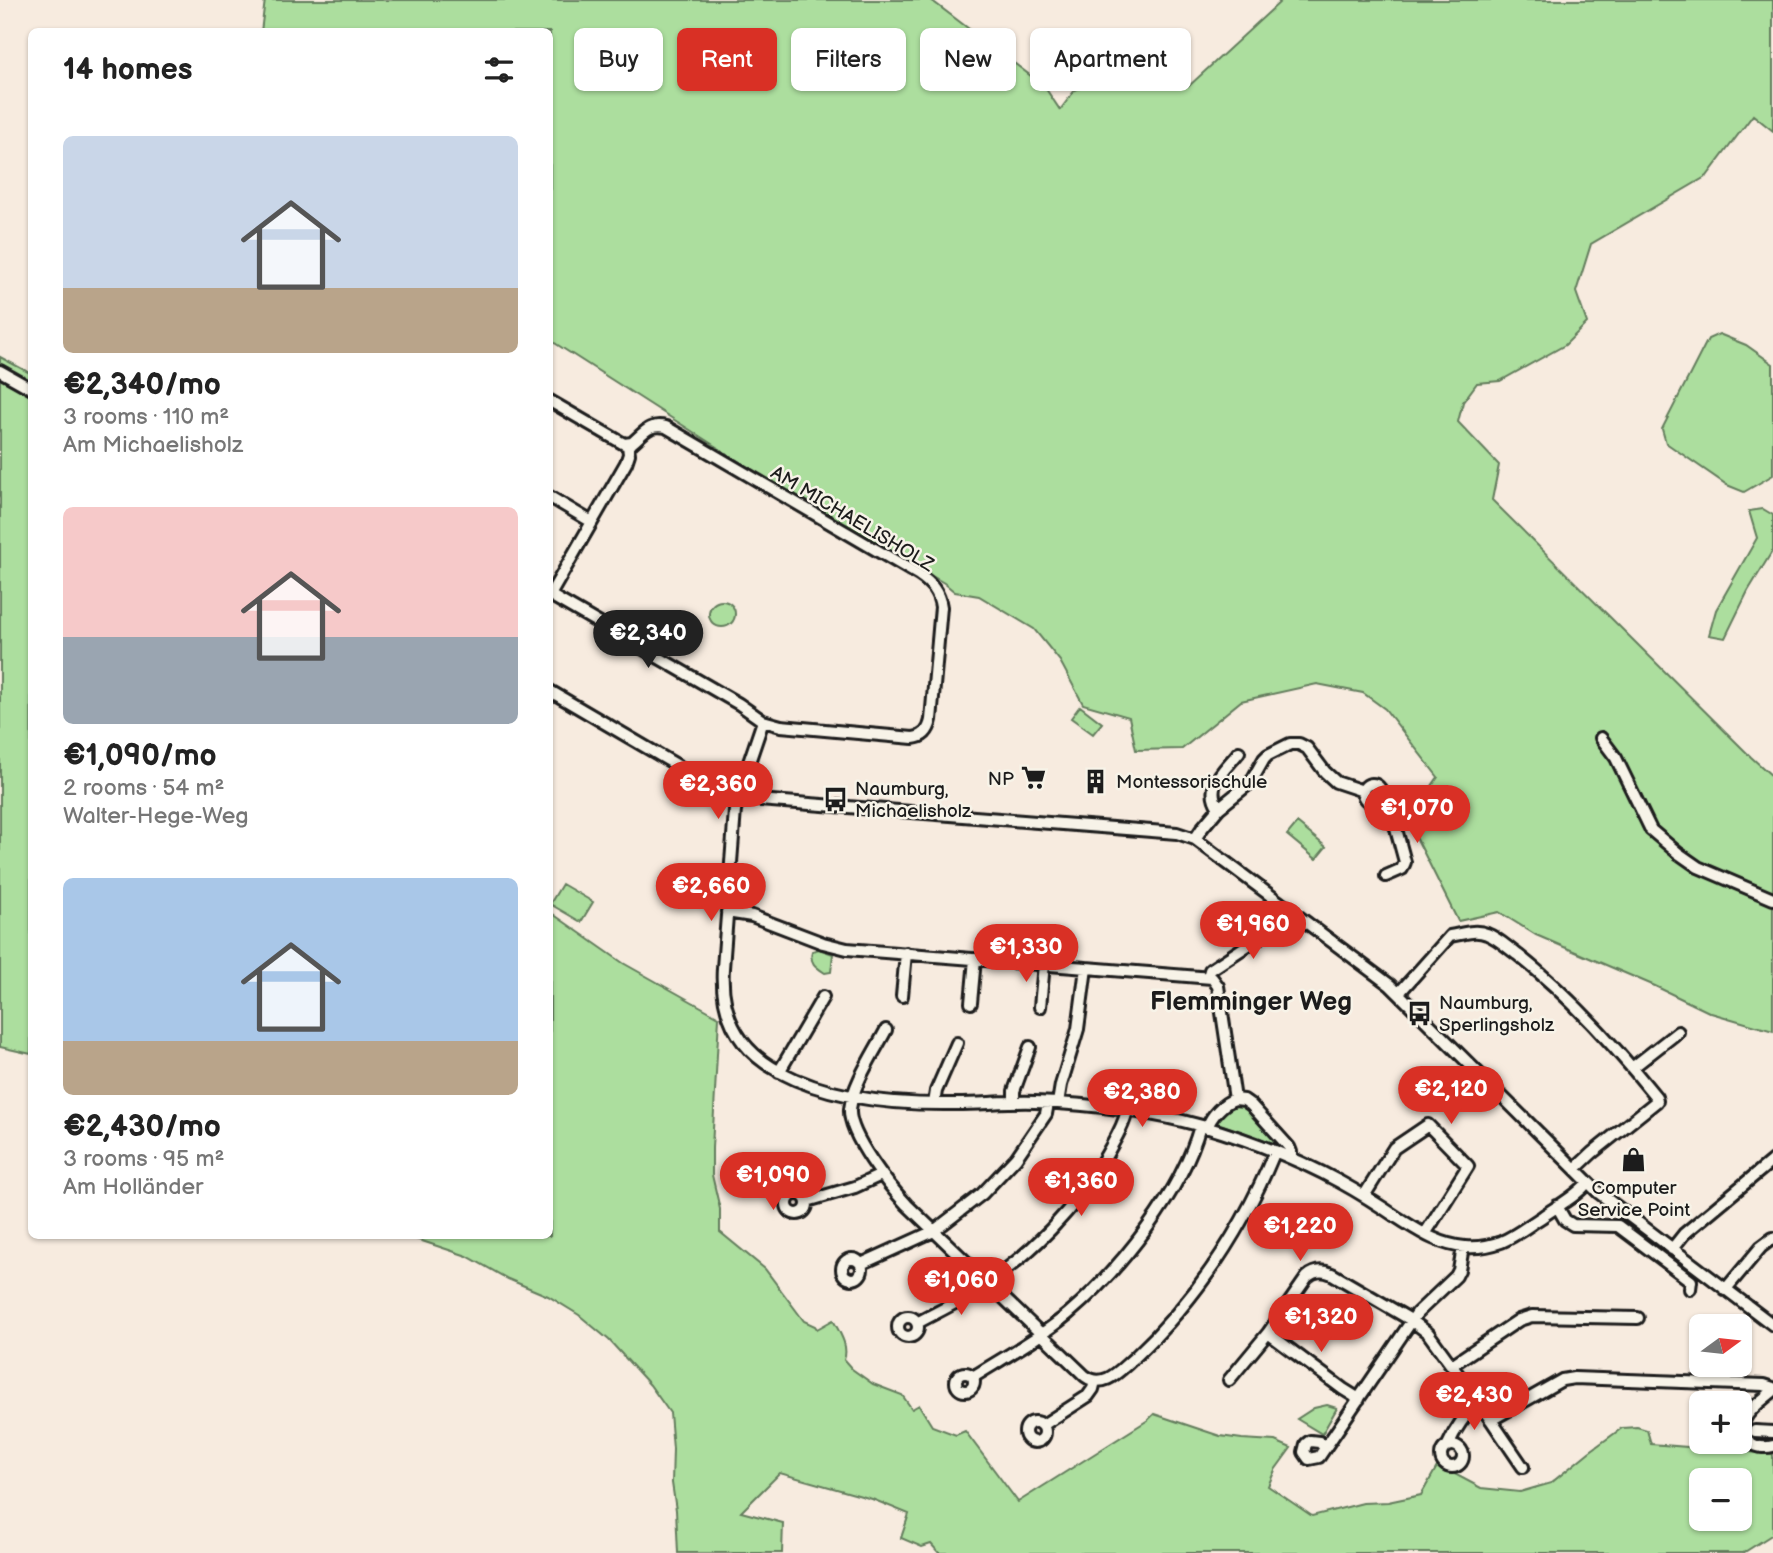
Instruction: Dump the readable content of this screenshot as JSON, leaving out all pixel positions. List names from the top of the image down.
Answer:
{
  "streets": {
    "street": ["AM MICHAELISHOLZ"]
  },
  "districts": ["Flemminger Weg"],
  "places": {
    "supermarket": ["NP"],
    "building": ["Montessorischule"],
    "bus stop": ["Naumburg, Michaelisholz", "Naumburg, Sperlingsholz"],
    "shop": ["Computer Service Point"]
  },
  "north": "right",
  "page": {
    "chip": [
      "Buy",
      "Rent",
      "Filters",
      "New",
      "Apartment"
    ],
    "heading": "14 homes",
    "list": [
      {
        "name": "€2,340/mo",
        "note": "3 rooms · 110 m² · Am Michaelisholz"
      },
      {
        "name": "€1,090/mo",
        "note": "2 rooms · 54 m² · Walter-Hege-Weg"
      },
      {
        "name": "€2,430/mo",
        "note": "3 rooms · 95 m² · Am Holländer"
      }
    ],
    "price": [
      "€2,340",
      "€2,360",
      "€1,070",
      "€2,660",
      "€1,960",
      "€1,330",
      "€2,120",
      "€2,380",
      "€1,090",
      "€1,360",
      "€1,220",
      "€1,060",
      "€1,320",
      "€2,430"
    ],
    "map_buttons": ["+", "−"]
  }
}
